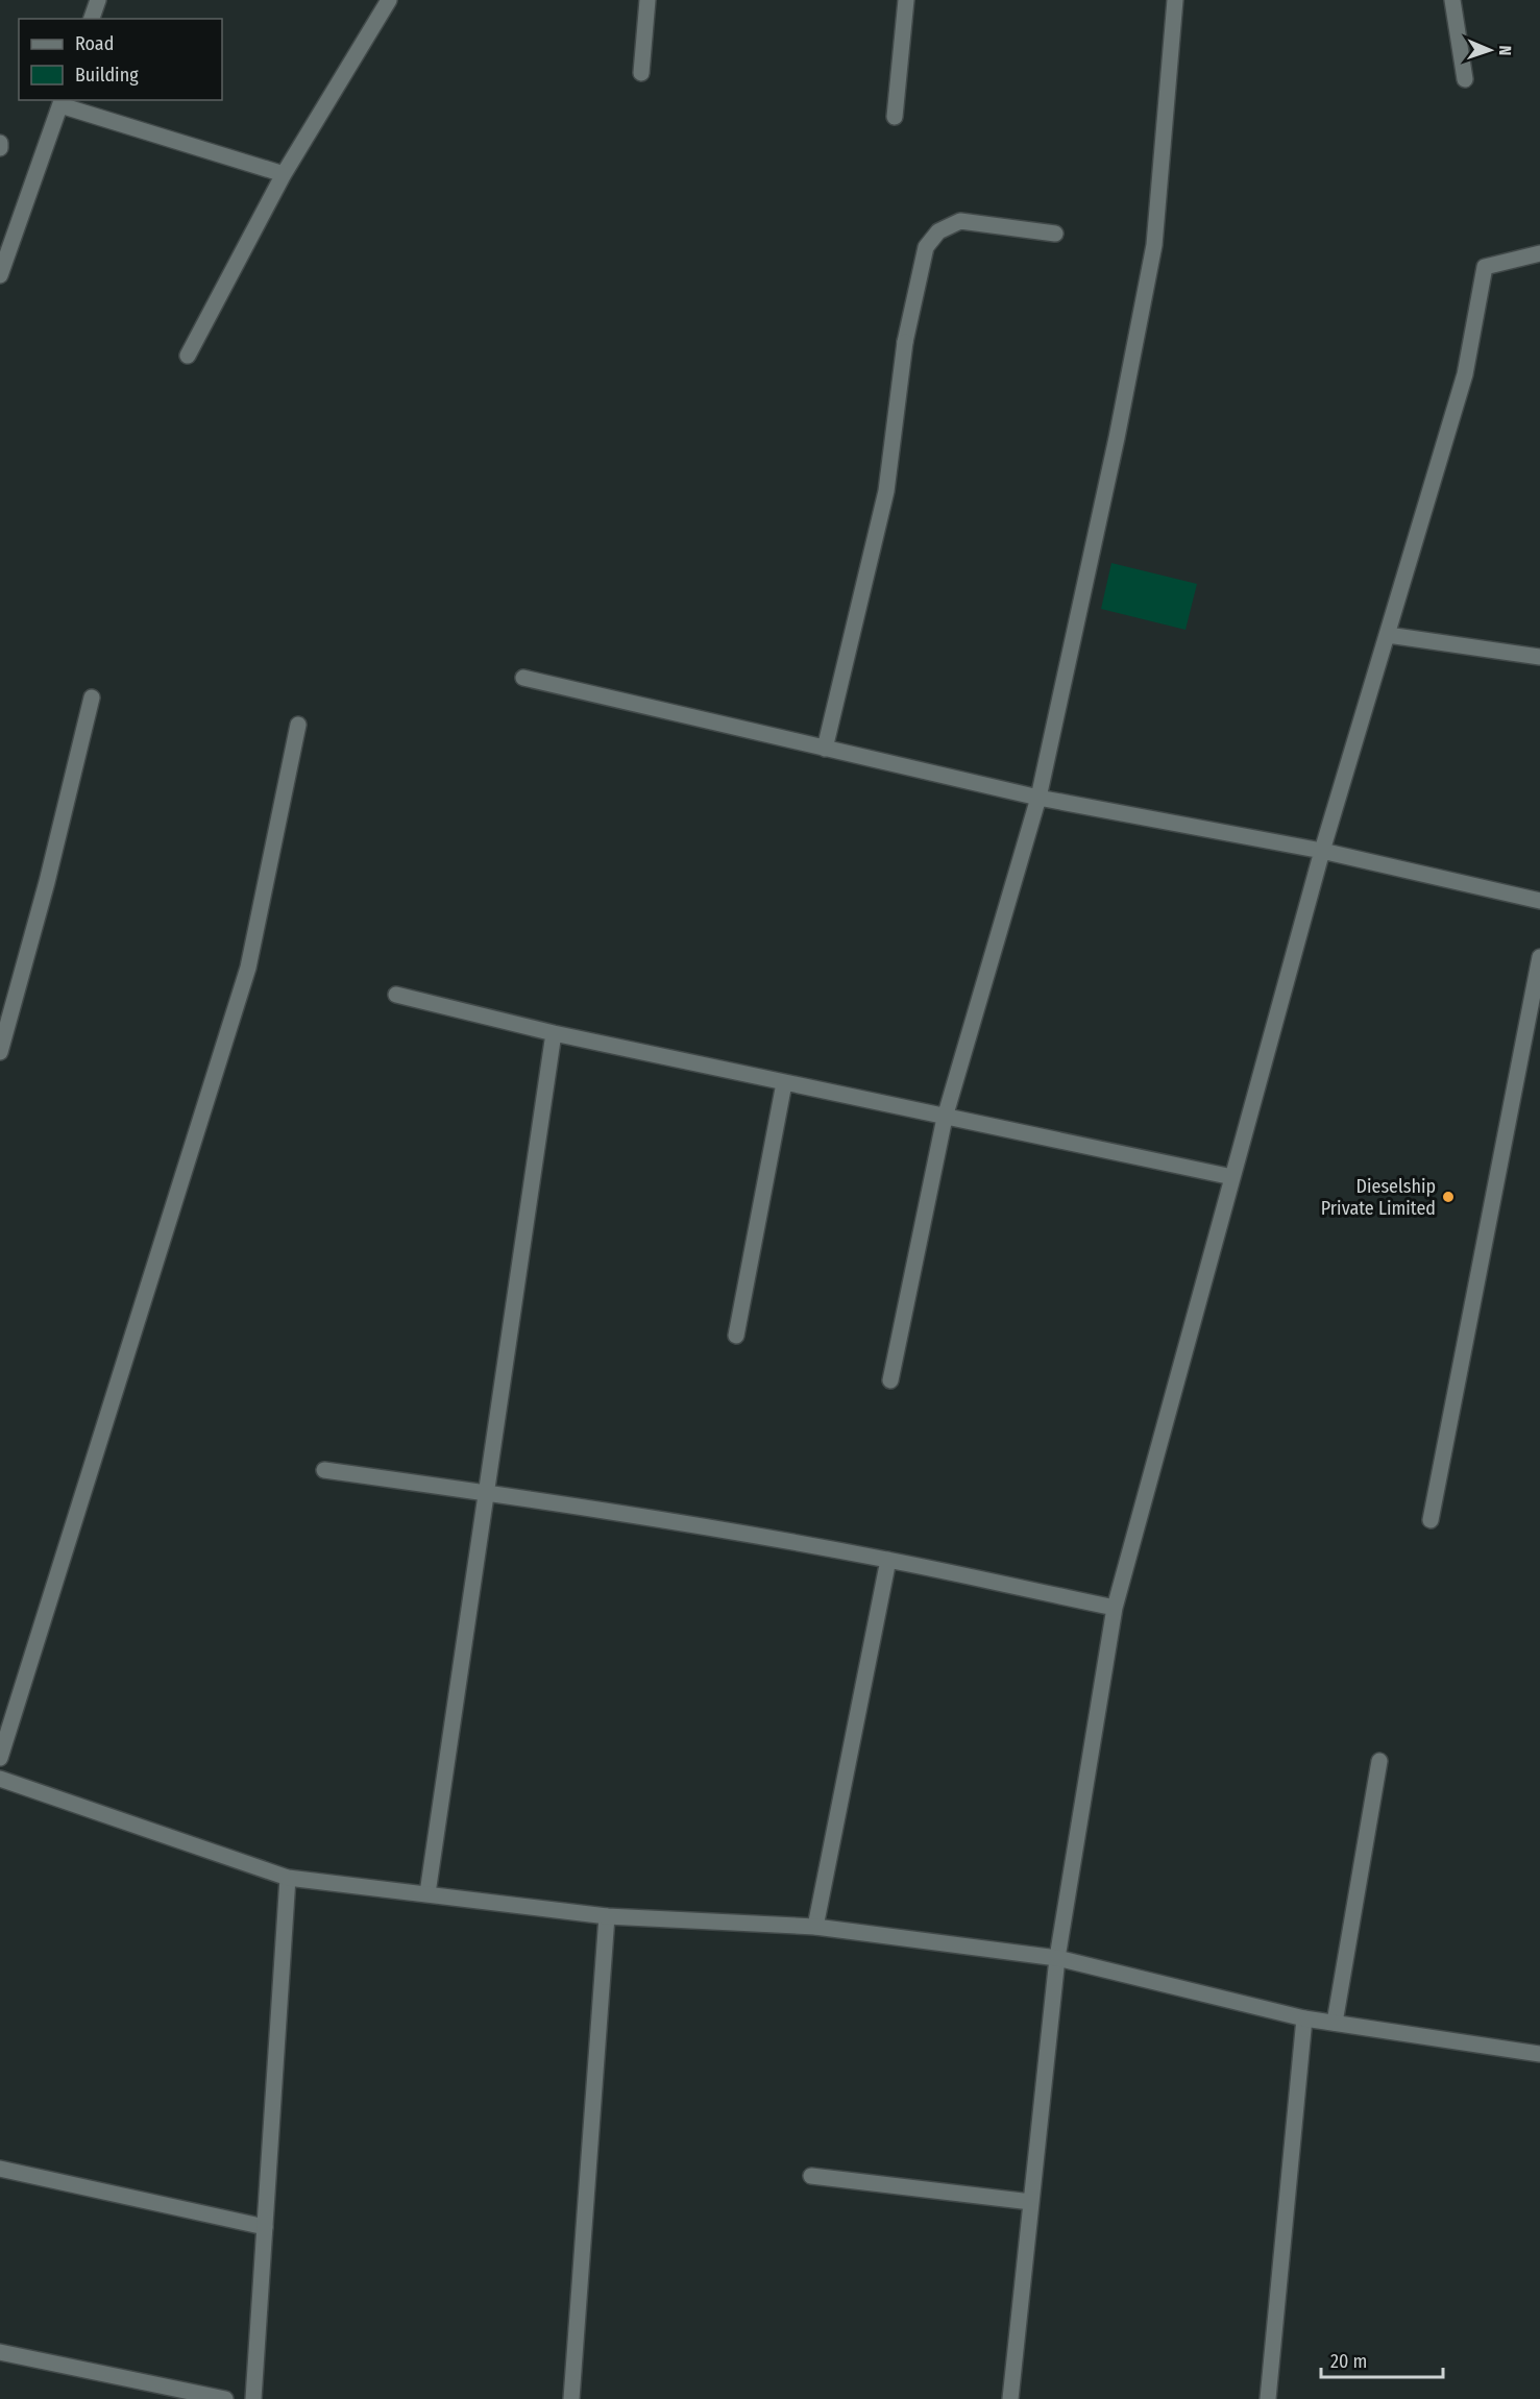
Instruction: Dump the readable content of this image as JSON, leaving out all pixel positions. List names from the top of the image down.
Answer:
{
  "places": ["Dieselship Private Limited"],
  "legend": ["Road", "Building"],
  "scale_bar": "20 m",
  "north": "right"
}
